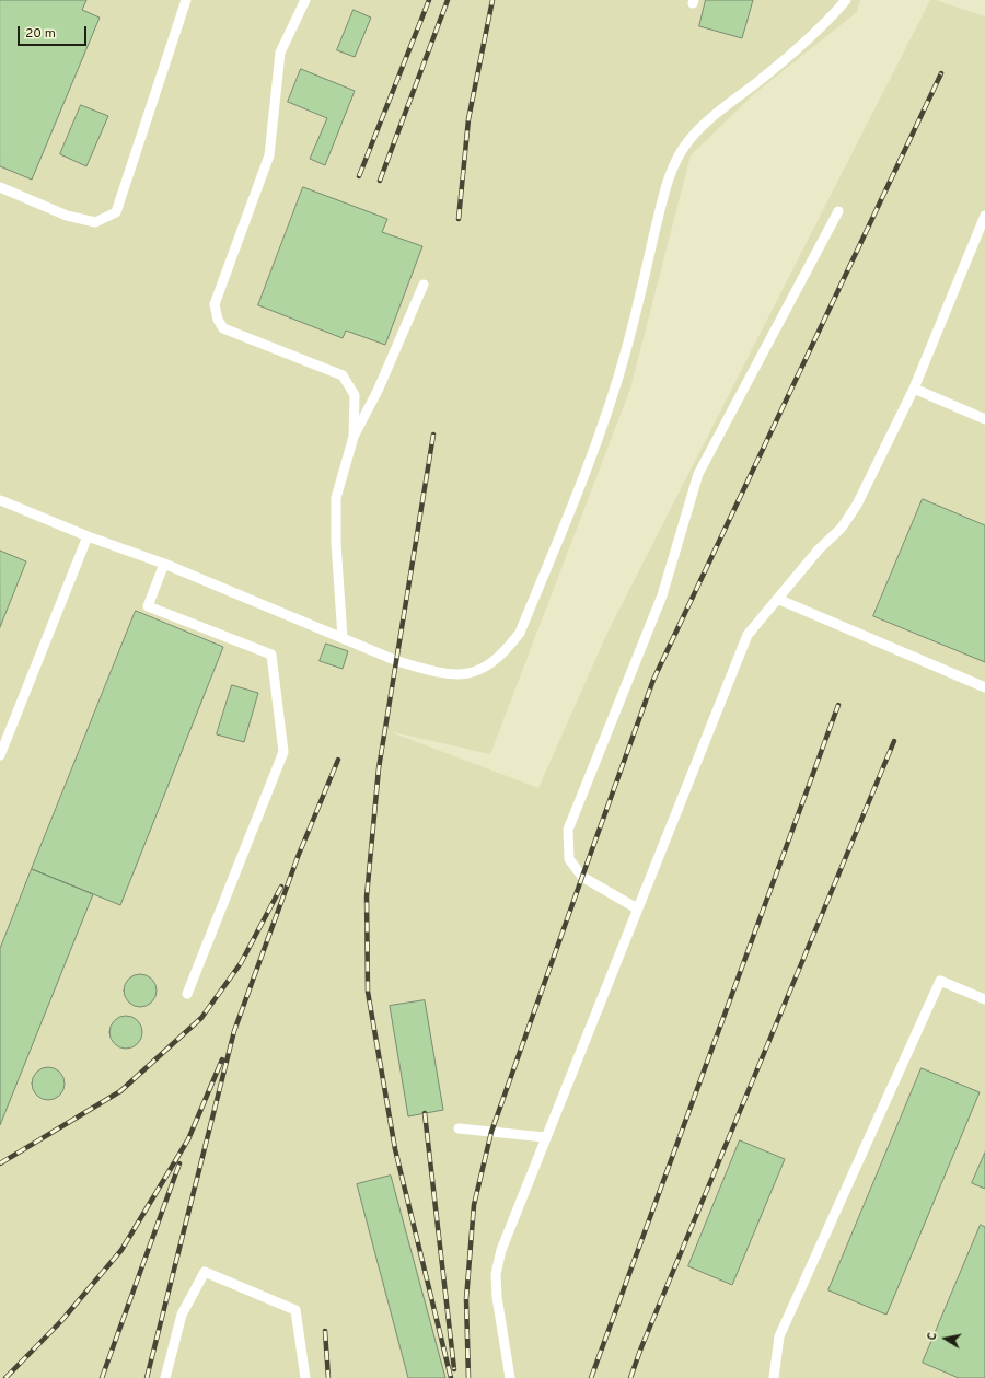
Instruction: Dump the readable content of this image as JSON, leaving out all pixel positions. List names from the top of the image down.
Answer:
{
  "scale_bar": "20 m",
  "north": "left"
}
